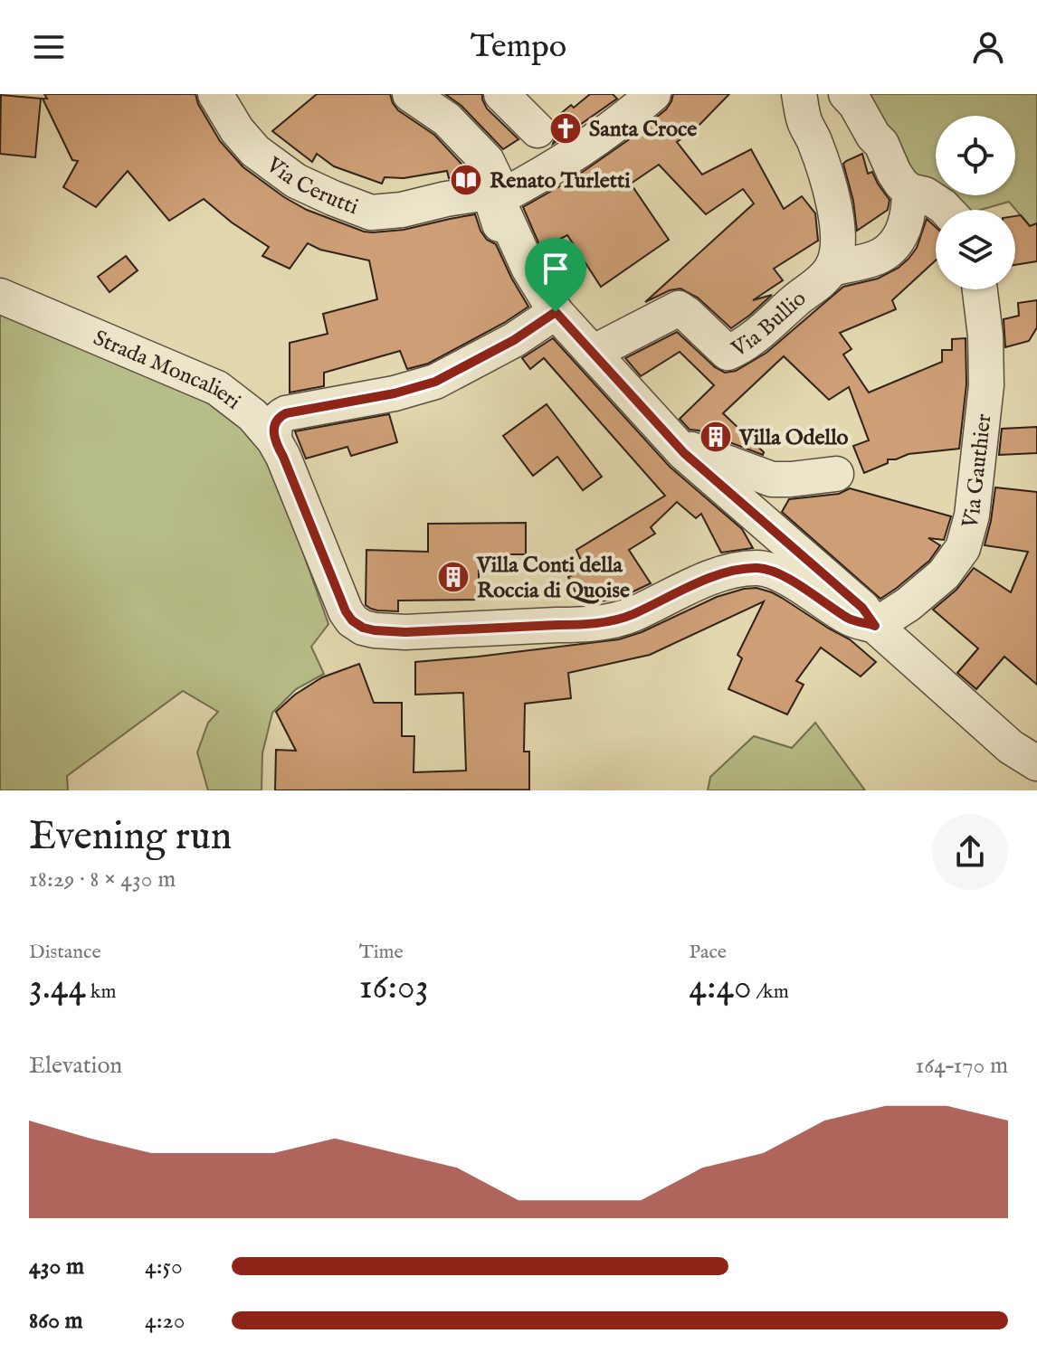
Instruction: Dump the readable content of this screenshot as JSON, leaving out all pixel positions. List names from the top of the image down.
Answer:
{
  "streets": {
    "street": [
      "Via Cerutti",
      "Via Bullio",
      "Strada Moncalieri",
      "Via Gauthier"
    ]
  },
  "crossings": [
    ["Strada Moncalieri", "Via Gauthier"]
  ],
  "places": {
    "church": ["Santa Croce"],
    "library": ["Renato Turletti"],
    "building": ["Villa Odello", "Villa Conti della Roccia di Quoise"]
  },
  "page": {
    "header": "Tempo",
    "heading": ["Evening run", "18:29 · 8 × 430 m"],
    "stats": [
      ["Distance", "3.44 km"],
      ["Time", "16:03"],
      ["Pace", "4:40 /km"]
    ],
    "chart": ["Elevation", "164–170 m"],
    "list": [
      {
        "name": "430 m",
        "note": "4:50"
      },
      {
        "name": "860 m",
        "note": "4:20"
      }
    ]
  }
}
